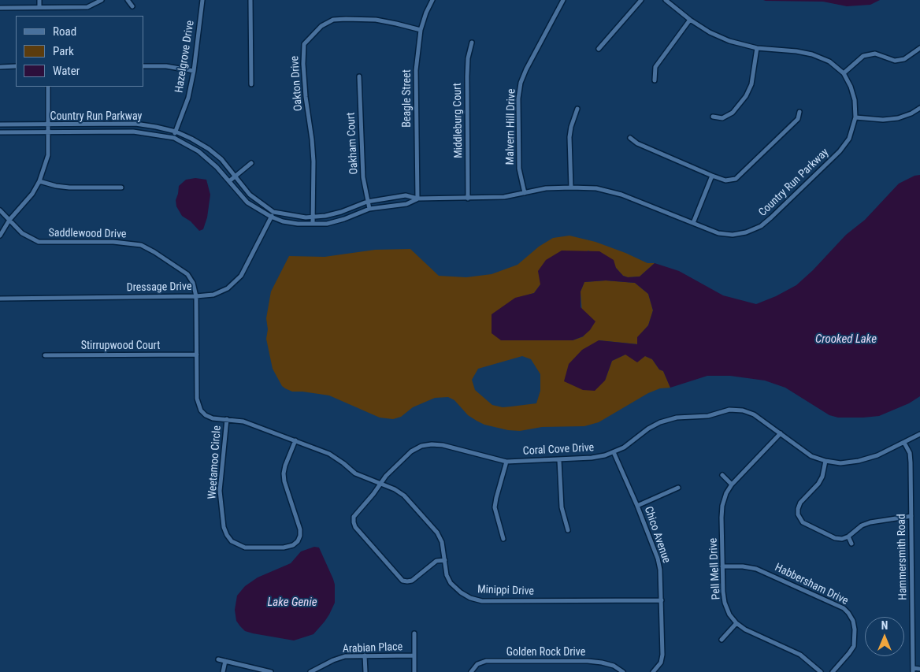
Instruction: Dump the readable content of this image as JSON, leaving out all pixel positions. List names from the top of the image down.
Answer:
{
  "streets": {
    "street": [
      "Hazelgrove Drive",
      "Oakton Drive",
      "Beagle Street",
      "Country Run Parkway",
      "Middleburg Court",
      "Malvern Hill Drive",
      "Oakham Court",
      "Saddlewood Drive",
      "Dressage Drive",
      "Stirrupwood Court",
      "Coral Cove Drive",
      "Weetamoo Circle",
      "Chico Avenue",
      "Hammersmith Road",
      "Pell Mell Drive",
      "Habbersham Drive",
      "Minippi Drive",
      "Arabian Place",
      "Golden Rock Drive"
    ]
  },
  "crossings": [
    ["Hazelgrove Drive", "Country Run Parkway"],
    ["Oakton Drive", "Beagle Street"],
    ["Oakton Drive", "Country Run Parkway"],
    ["Beagle Street", "Country Run Parkway"],
    ["Country Run Parkway", "Middleburg Court"],
    ["Country Run Parkway", "Malvern Hill Drive"],
    ["Country Run Parkway", "Oakham Court"],
    ["Country Run Parkway", "Dressage Drive"],
    ["Saddlewood Drive", "Dressage Drive"],
    ["Saddlewood Drive", "Stirrupwood Court"],
    ["Saddlewood Drive", "Minippi Drive"],
    ["Coral Cove Drive", "Chico Avenue"],
    ["Coral Cove Drive", "Hammersmith Road"],
    ["Coral Cove Drive", "Pell Mell Drive"],
    ["Coral Cove Drive", "Minippi Drive"],
    ["Weetamoo Circle", "Minippi Drive"],
    ["Chico Avenue", "Minippi Drive"],
    ["Pell Mell Drive", "Habbersham Drive"]
  ],
  "water": ["Crooked Lake", "Lake Genie"],
  "legend": ["Road", "Park", "Water"],
  "north": "top"
}
